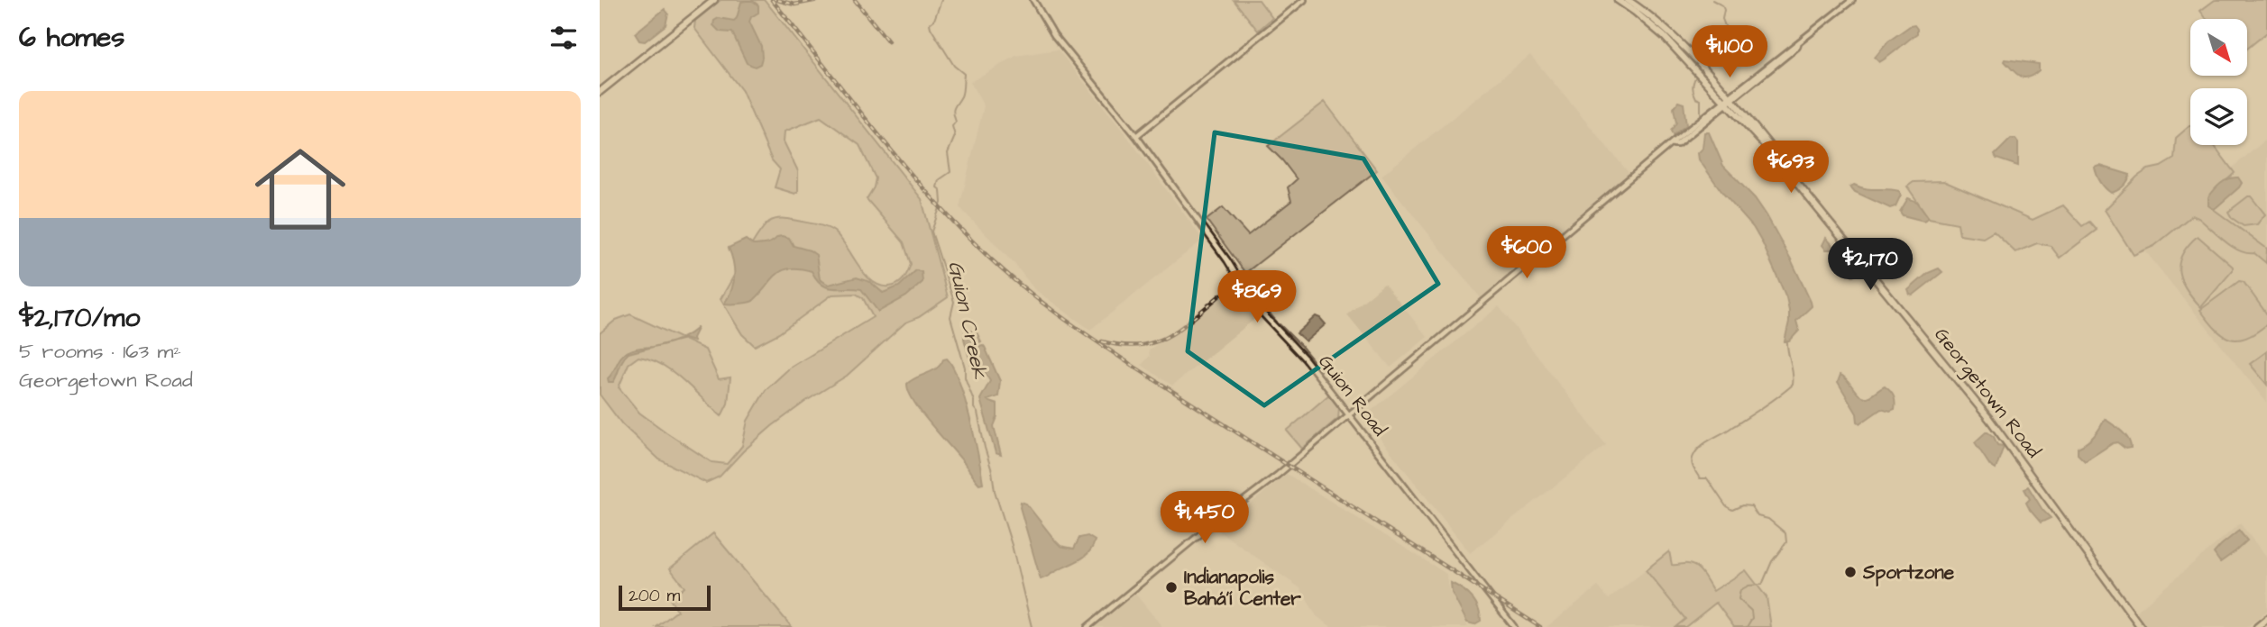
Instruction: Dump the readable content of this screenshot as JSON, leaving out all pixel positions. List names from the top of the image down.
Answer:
{
  "streets": {
    "main road": ["Georgetown Road"],
    "street": ["Guion Road"]
  },
  "water": ["Guion Creek"],
  "places": ["Sportzone", "Indianapolis Bahá'í Center"],
  "scale_bar": "200 m",
  "north": "bottom right",
  "page": {
    "heading": "6 homes",
    "price": [
      "$1,100",
      "$693",
      "$600",
      "$2,170",
      "$869",
      "$1,450"
    ],
    "list": [
      {
        "name": "$2,170/mo",
        "note": "5 rooms · 163 m² · Georgetown Road"
      }
    ],
    "scale": "200 m"
  }
}
